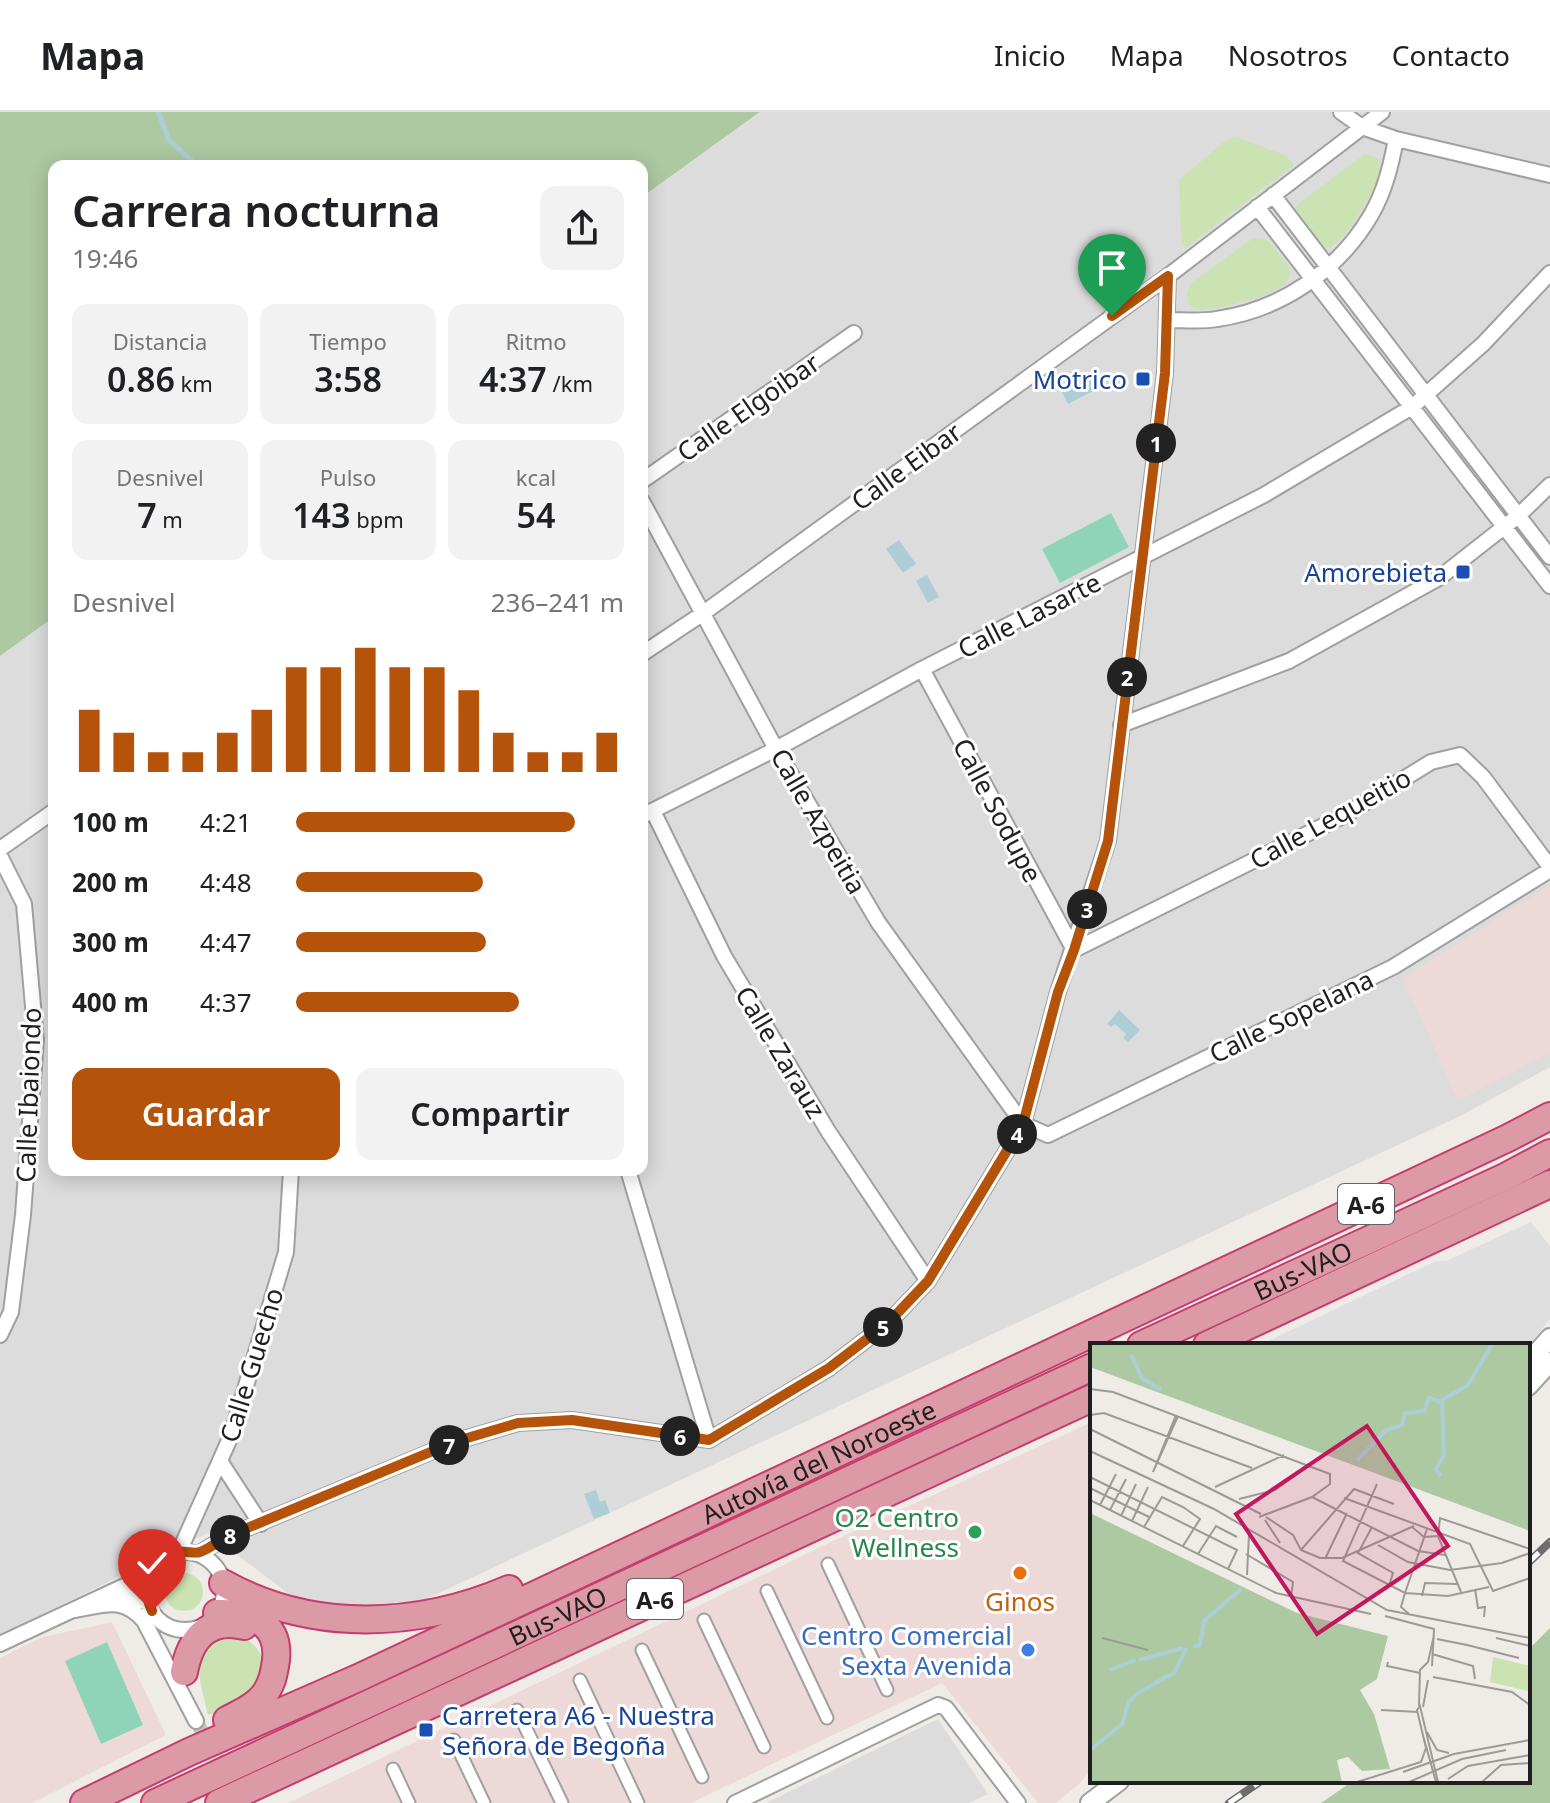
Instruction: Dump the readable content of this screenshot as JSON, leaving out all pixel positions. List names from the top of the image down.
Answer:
{
  "streets": {
    "highway": ["A-6", "Bus-VAO", "Autovía del Noroeste"],
    "street": [
      "Calle Elgoibar",
      "Calle Eibar",
      "Calle Lasarte",
      "Calle Sodupe",
      "Calle Lequeitio",
      "Calle Azpeitia",
      "Calle Sopelana",
      "Calle Zarauz",
      "Calle Ibaiondo",
      "Calle Guecho"
    ]
  },
  "crossings": [
    ["Calle Eibar", "Calle Azpeitia"],
    ["Calle Lasarte", "Calle Sodupe"],
    ["Calle Lasarte", "Calle Azpeitia"],
    ["Calle Lasarte", "Calle Zarauz"],
    ["Calle Sodupe", "Calle Lequeitio"],
    ["Calle Lequeitio", "Calle Sopelana"],
    ["Calle Azpeitia", "Calle Sopelana"]
  ],
  "places": {
    "transit": ["Motrico", "Amorebieta", "Carretera A6 - Nuestra Señora de Begoña"],
    "other": ["O2 Centro Wellness", "Ginos", "Centro Comercial Sexta Avenida"]
  },
  "page": {
    "header": "Mapa",
    "nav": [
      "Inicio",
      "Mapa",
      "Nosotros",
      "Contacto"
    ],
    "heading": ["Carrera nocturna", "19:46"],
    "stats": [
      ["Distancia", "0.86 km"],
      ["Tiempo", "3:58"],
      ["Ritmo", "4:37 /km"],
      ["Desnivel", "7 m"],
      ["Pulso", "143 bpm"],
      ["kcal", "54"]
    ],
    "pins": [
      "1",
      "2",
      "3",
      "4",
      "5",
      "6",
      "7",
      "8"
    ],
    "chart": ["Desnivel", "236–241 m"],
    "list": [
      {
        "name": "100 m",
        "note": "4:21"
      },
      {
        "name": "200 m",
        "note": "4:48"
      },
      {
        "name": "300 m",
        "note": "4:47"
      },
      {
        "name": "400 m",
        "note": "4:37"
      }
    ],
    "buttons": ["Guardar", "Compartir"]
  }
}
